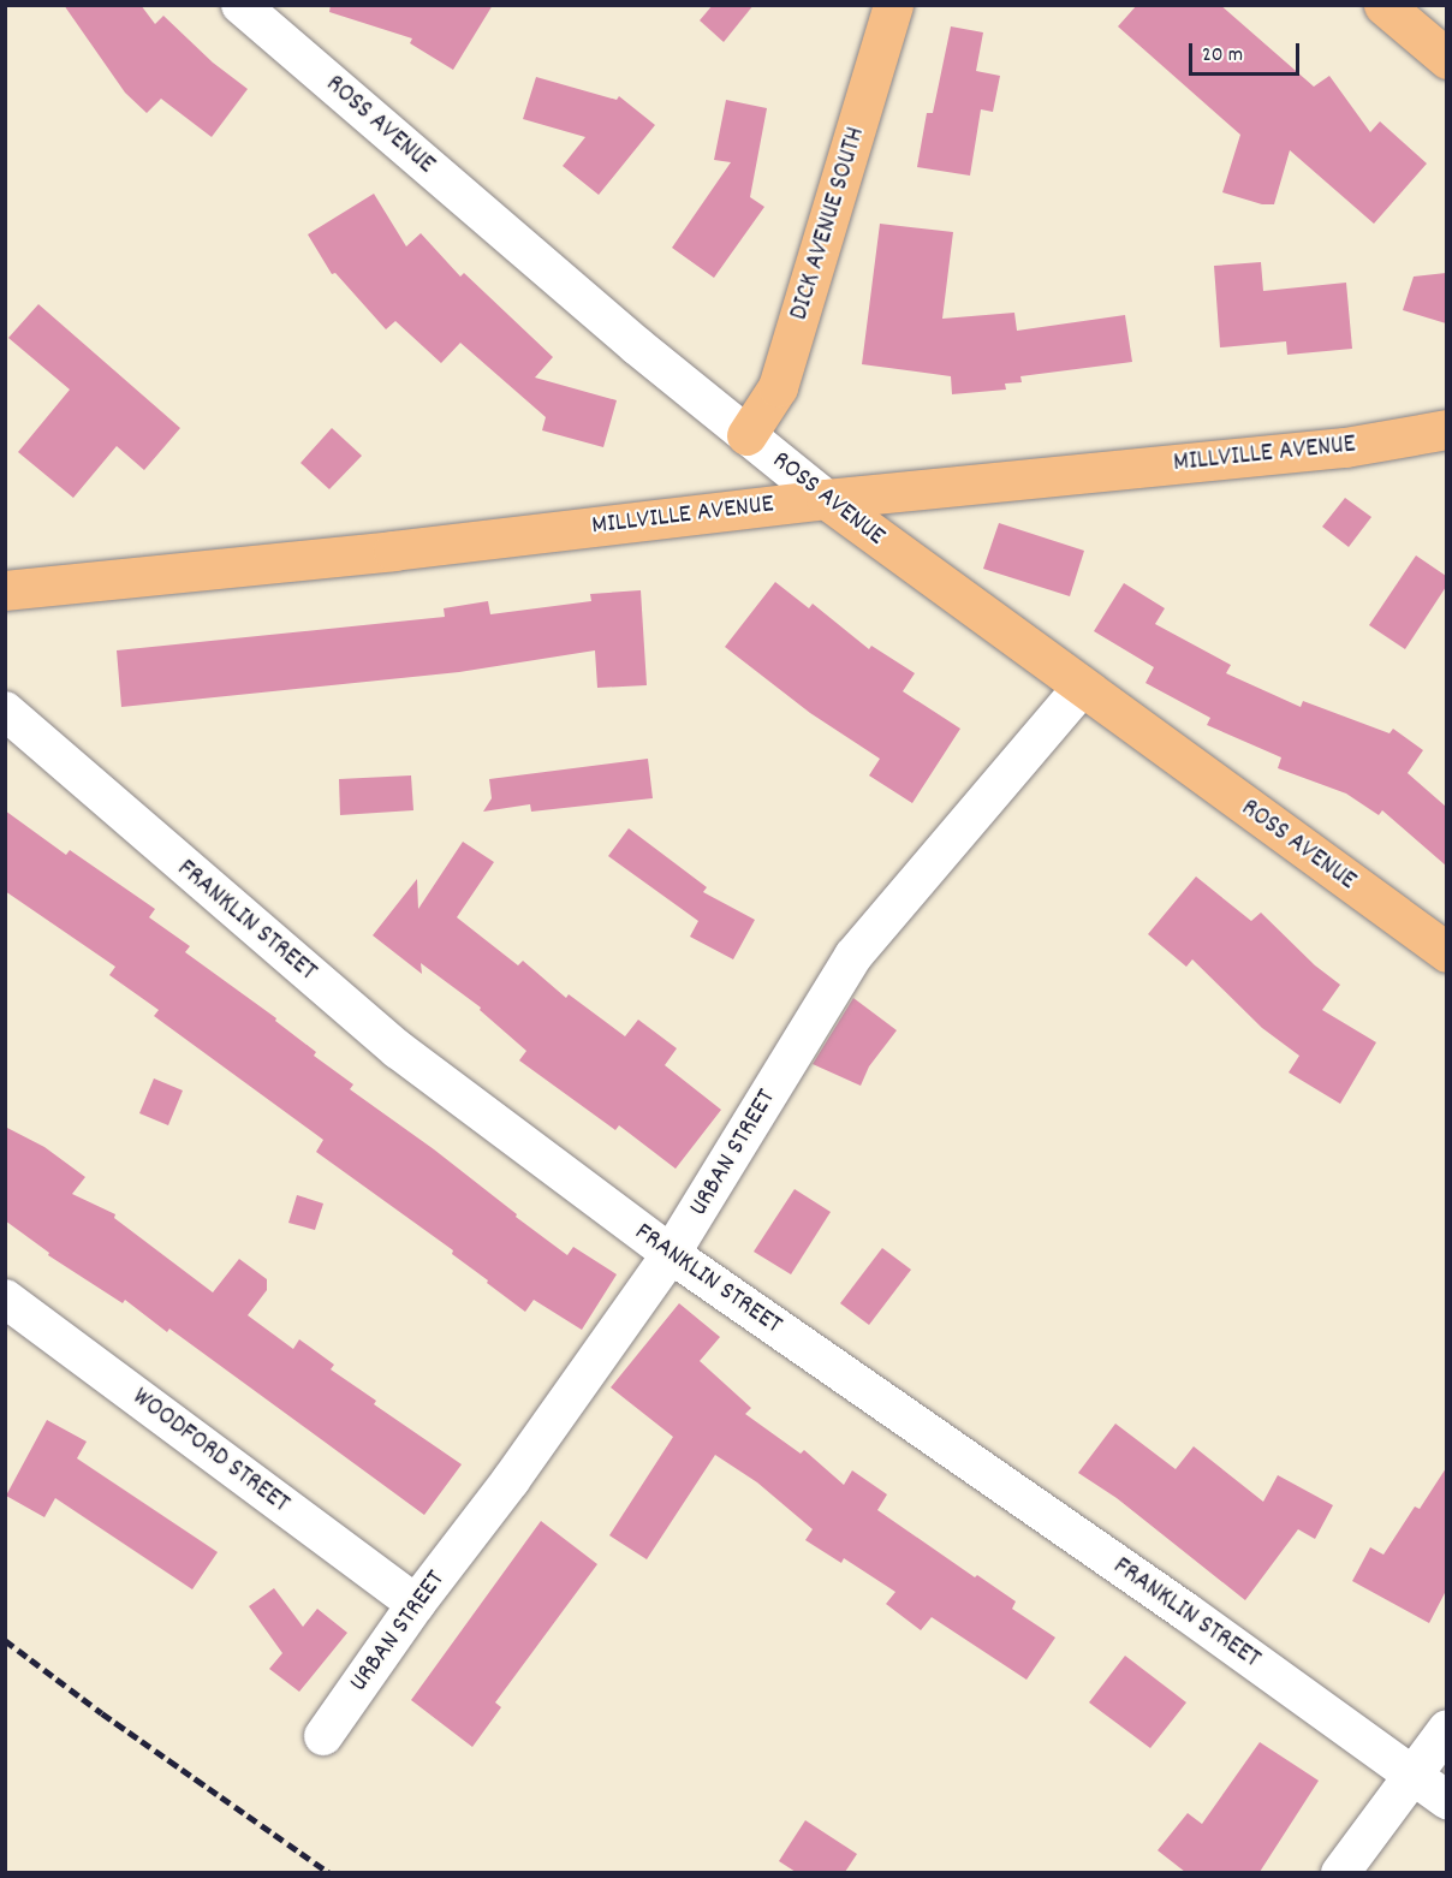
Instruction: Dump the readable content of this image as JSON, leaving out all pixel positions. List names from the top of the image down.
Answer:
{
  "streets": {
    "main road": ["ROSS AVENUE", "DICK AVENUE SOUTH", "MILLVILLE AVENUE"],
    "street": ["FRANKLIN STREET", "URBAN STREET", "WOODFORD STREET"]
  },
  "crossings": [
    ["ROSS AVENUE", "DICK AVENUE SOUTH"],
    ["ROSS AVENUE", "MILLVILLE AVENUE"],
    ["ROSS AVENUE", "URBAN STREET"],
    ["FRANKLIN STREET", "URBAN STREET"],
    ["URBAN STREET", "WOODFORD STREET"]
  ],
  "scale_bar": "20 m"
}
